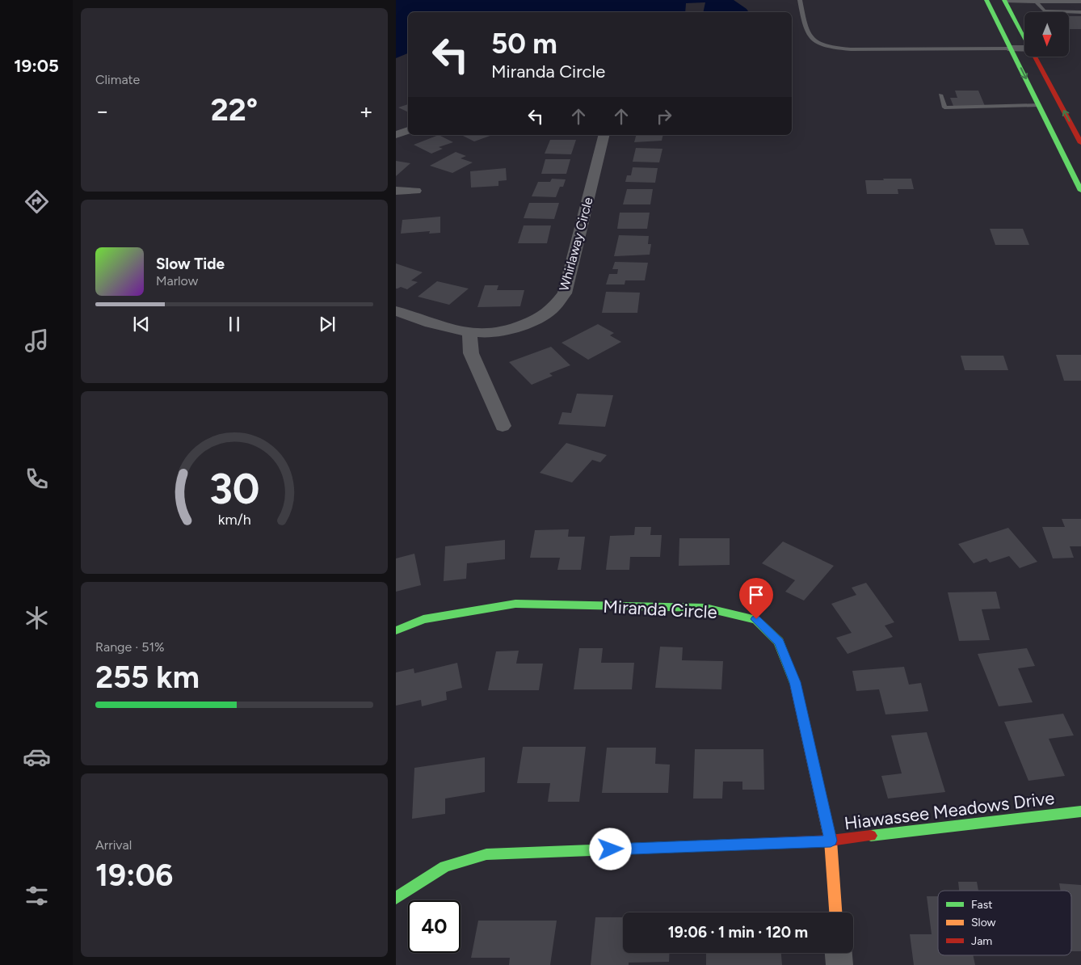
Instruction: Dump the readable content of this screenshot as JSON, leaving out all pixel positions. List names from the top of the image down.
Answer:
{
  "streets": {
    "street": ["Whirlaway Circle", "Miranda Circle", "Hiawassee Meadows Drive"]
  },
  "crossings": [
    ["Miranda Circle", "Hiawassee Meadows Drive"]
  ],
  "legend": ["Fast", "Slow", "Jam"],
  "north": "bottom",
  "page": {
    "tabs": "19:05",
    "tile": [
      "Climate",
      ["Range · 51%", "255 km"],
      ["Arrival", "19:06"]
    ],
    "turn": ["50 m", "Miranda Circle"],
    "heat": ["−", "22°", "+"],
    "song": ["Slow Tide", "Marlow"],
    "limit": "40",
    "trip": "19:06 · 1 min · 120 m",
    "gauge": ["30", "km/h"]
  }
}
